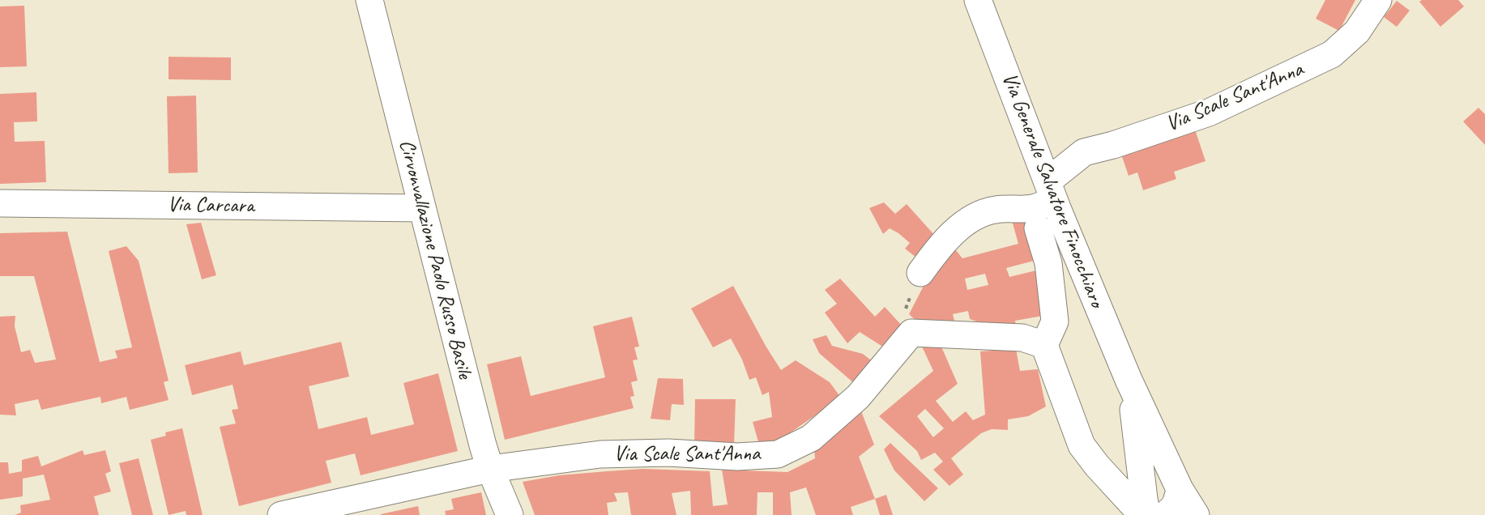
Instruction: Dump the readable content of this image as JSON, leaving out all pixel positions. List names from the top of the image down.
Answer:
{
  "streets": {
    "street": [
      "Via Scale Sant'Anna",
      "Via Generale Salvatore Finocchiaro",
      "Via Carcara",
      "Cirvonvallazione Paolo Russo Basile"
    ]
  },
  "crossings": [
    ["Via Scale Sant'Anna", "Via Generale Salvatore Finocchiaro"],
    ["Via Scale Sant'Anna", "Cirvonvallazione Paolo Russo Basile"],
    ["Via Carcara", "Cirvonvallazione Paolo Russo Basile"]
  ]
}
